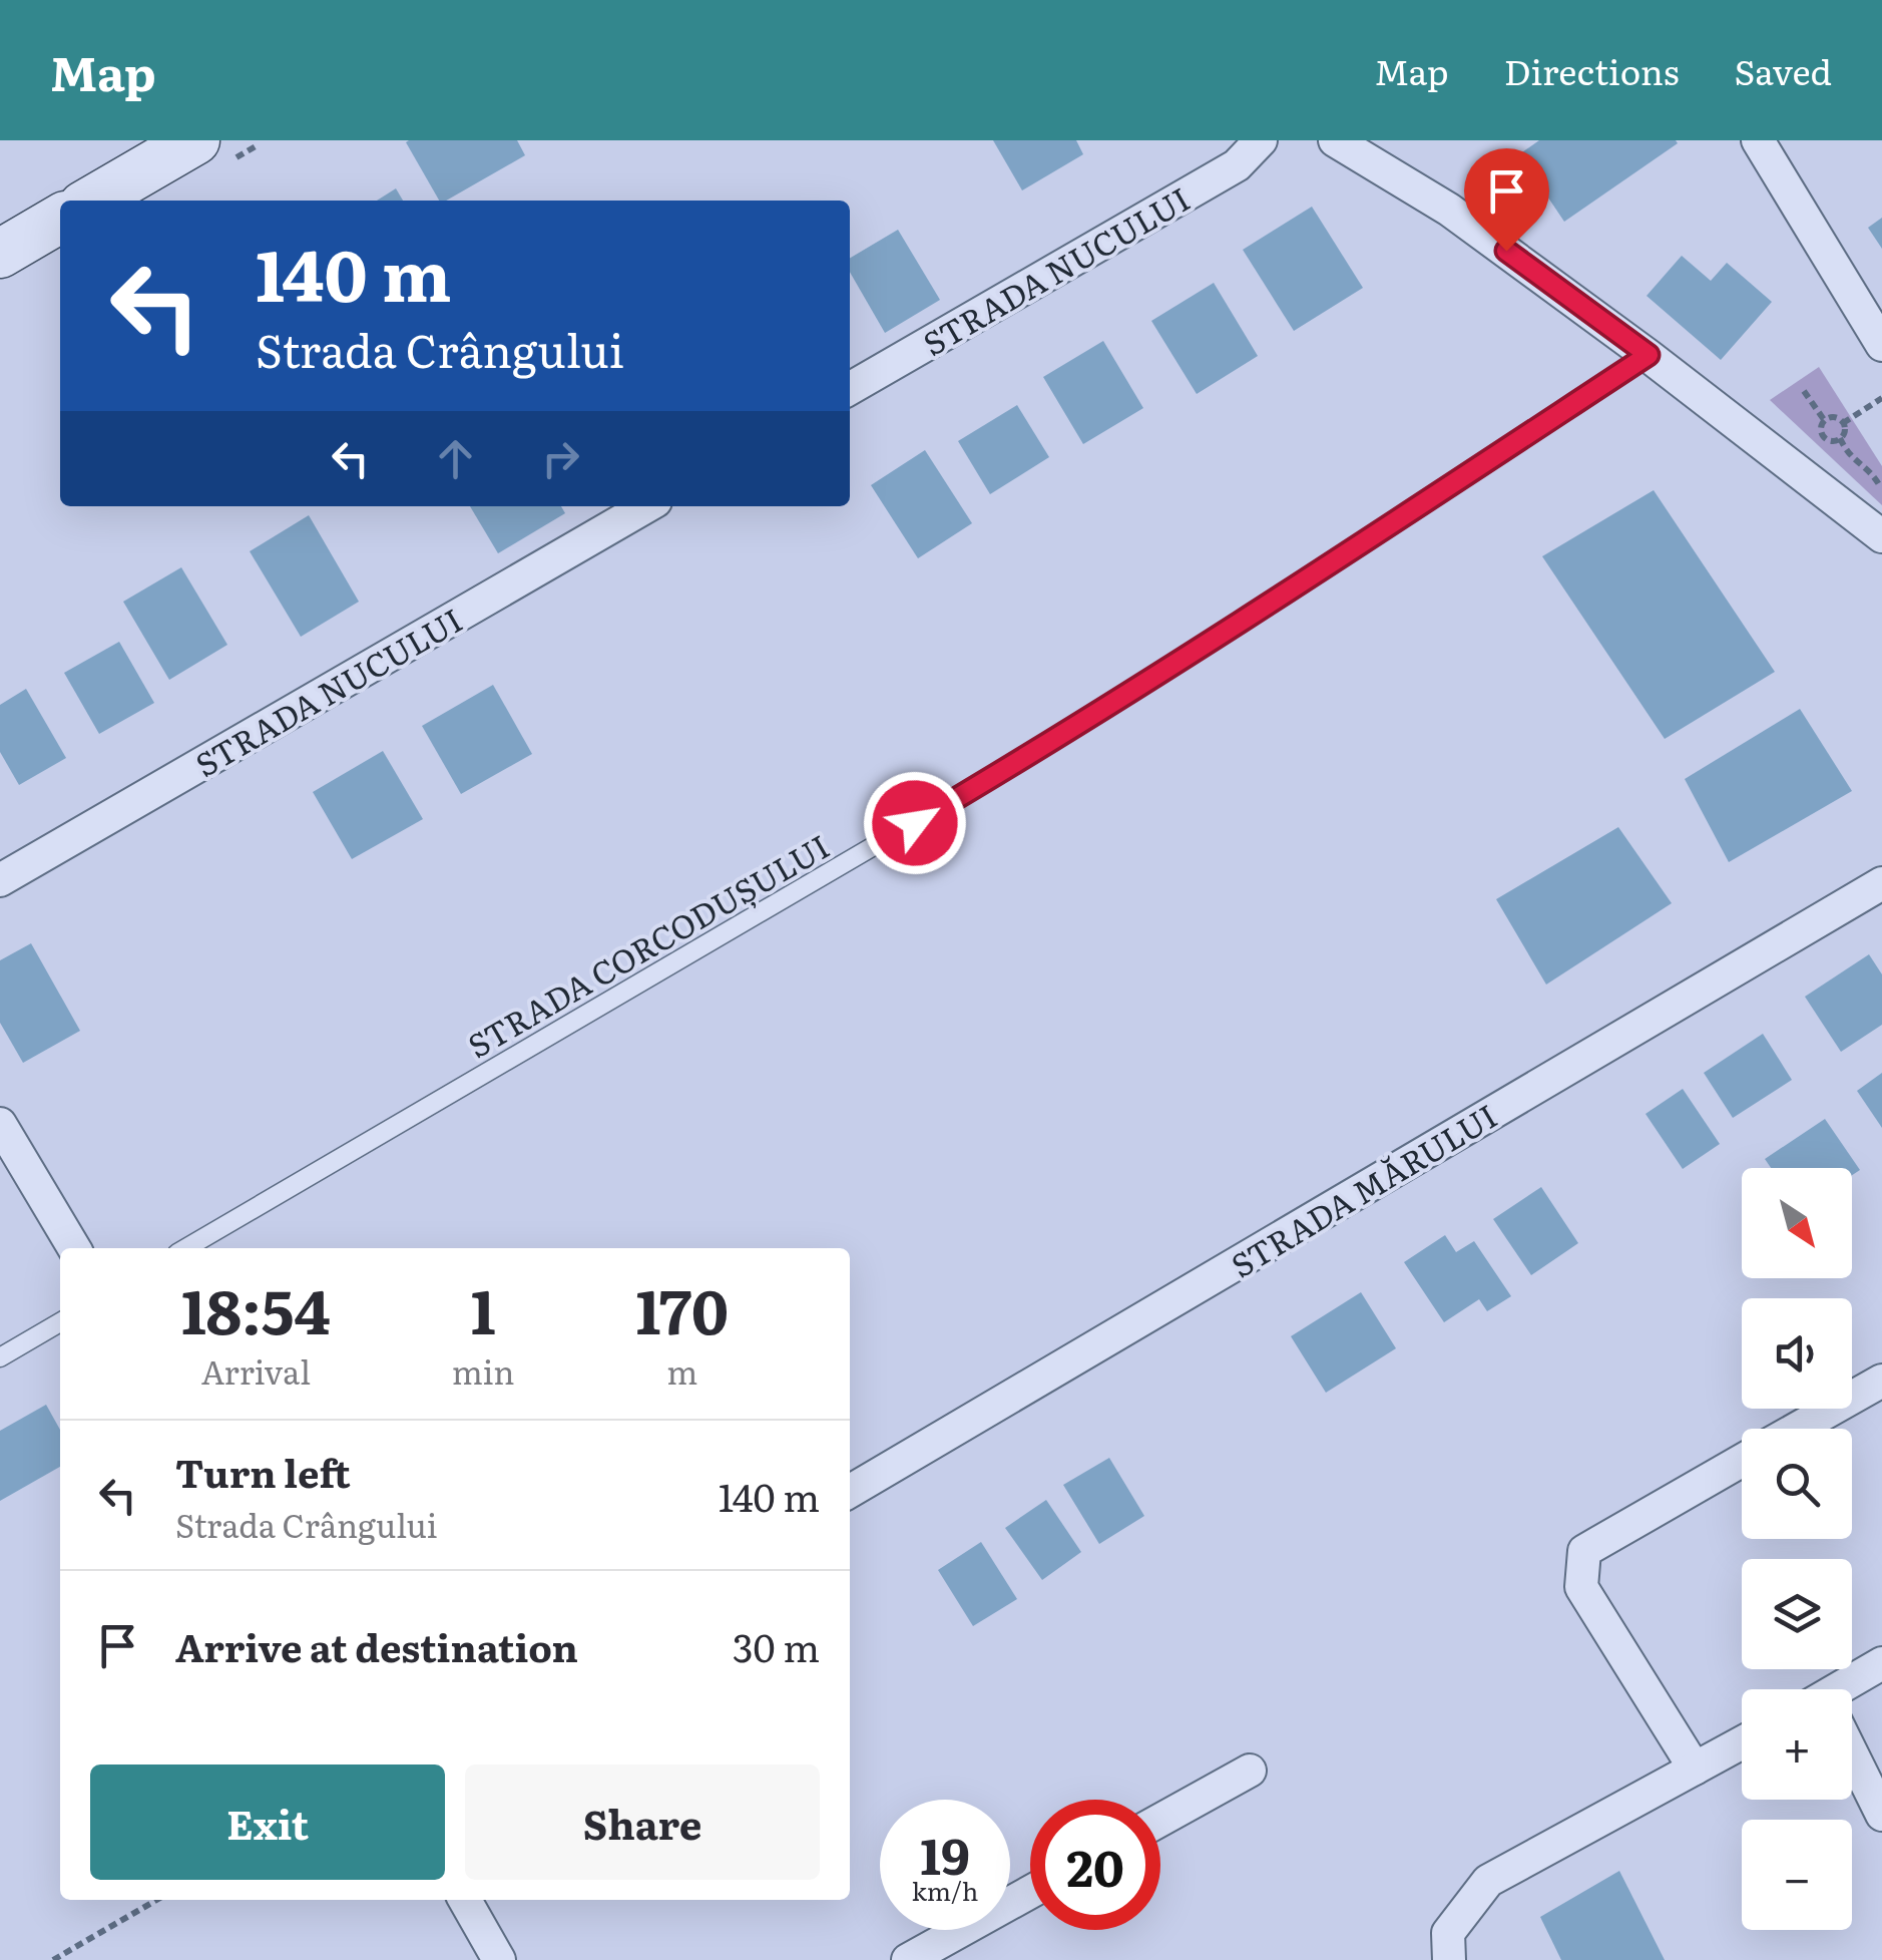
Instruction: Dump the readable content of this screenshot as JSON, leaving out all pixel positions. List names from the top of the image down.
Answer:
{
  "streets": {
    "street": ["STRADA NUCULUI", "STRADA MĂRULUI"],
    "lane": ["STRADA CORCODUȘULUI"]
  },
  "north": "bottom right",
  "page": {
    "header": "Map",
    "nav": ["Map", "Directions", "Saved"],
    "turn": ["140 m", "Strada Crângului"],
    "map_buttons": ["+", "−"],
    "eta": [
      "18:54",
      "Arrival",
      "1",
      "min",
      "170",
      "m"
    ],
    "list": [
      {
        "name": "Turn left",
        "note": "Strada Crângului",
        "value": "140 m"
      },
      {
        "name": "Arrive at destination",
        "value": "30 m"
      }
    ],
    "buttons": ["Exit", "Share"],
    "speed": "19 km/h",
    "limit": "20"
  }
}
